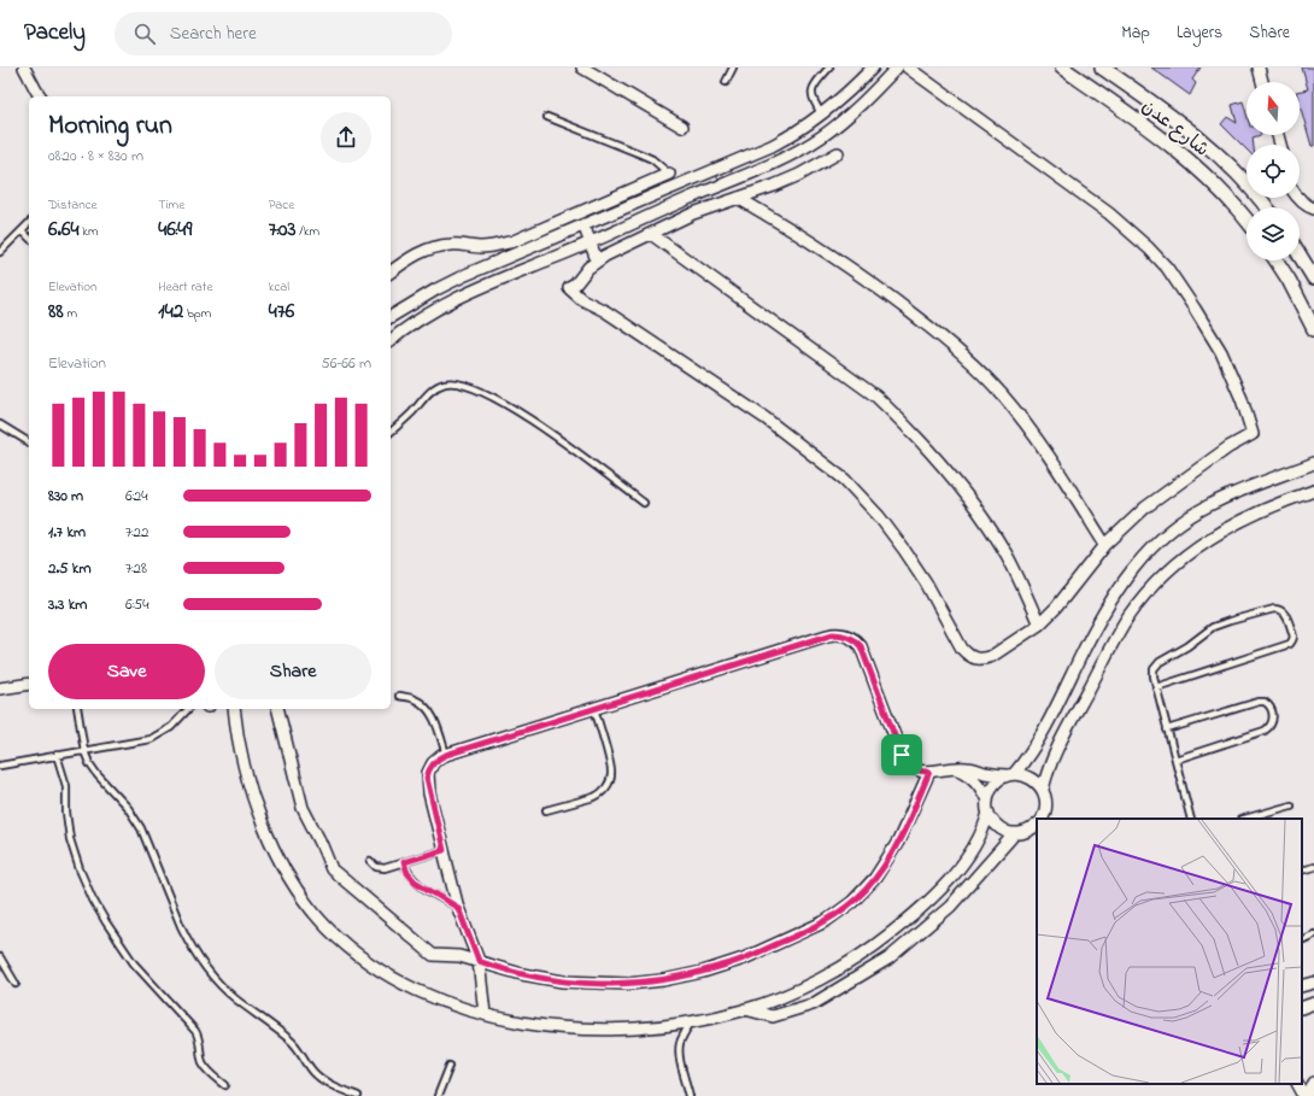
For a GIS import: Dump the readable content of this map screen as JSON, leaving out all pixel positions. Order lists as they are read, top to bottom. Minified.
{"streets":{"street":["شارع عدن"]},"north":"top","page":{"header":"Pacely","search":"Search here","nav":["Map","Layers","Share"],"heading":["Morning run","08:20 · 8 × 830 m"],"stats":[["Distance","6.64 km"],["Time","46:49"],["Pace","7:03 /km"],["Elevation","88 m"],["Heart rate","142 bpm"],["kcal","476"]],"chart":["Elevation","56–66 m"],"list":[{"name":"830 m","note":"6:24"},{"name":"1.7 km","note":"7:22"},{"name":"2.5 km","note":"7:28"},{"name":"3.3 km","note":"6:54"}],"buttons":["Save","Share"]}}
